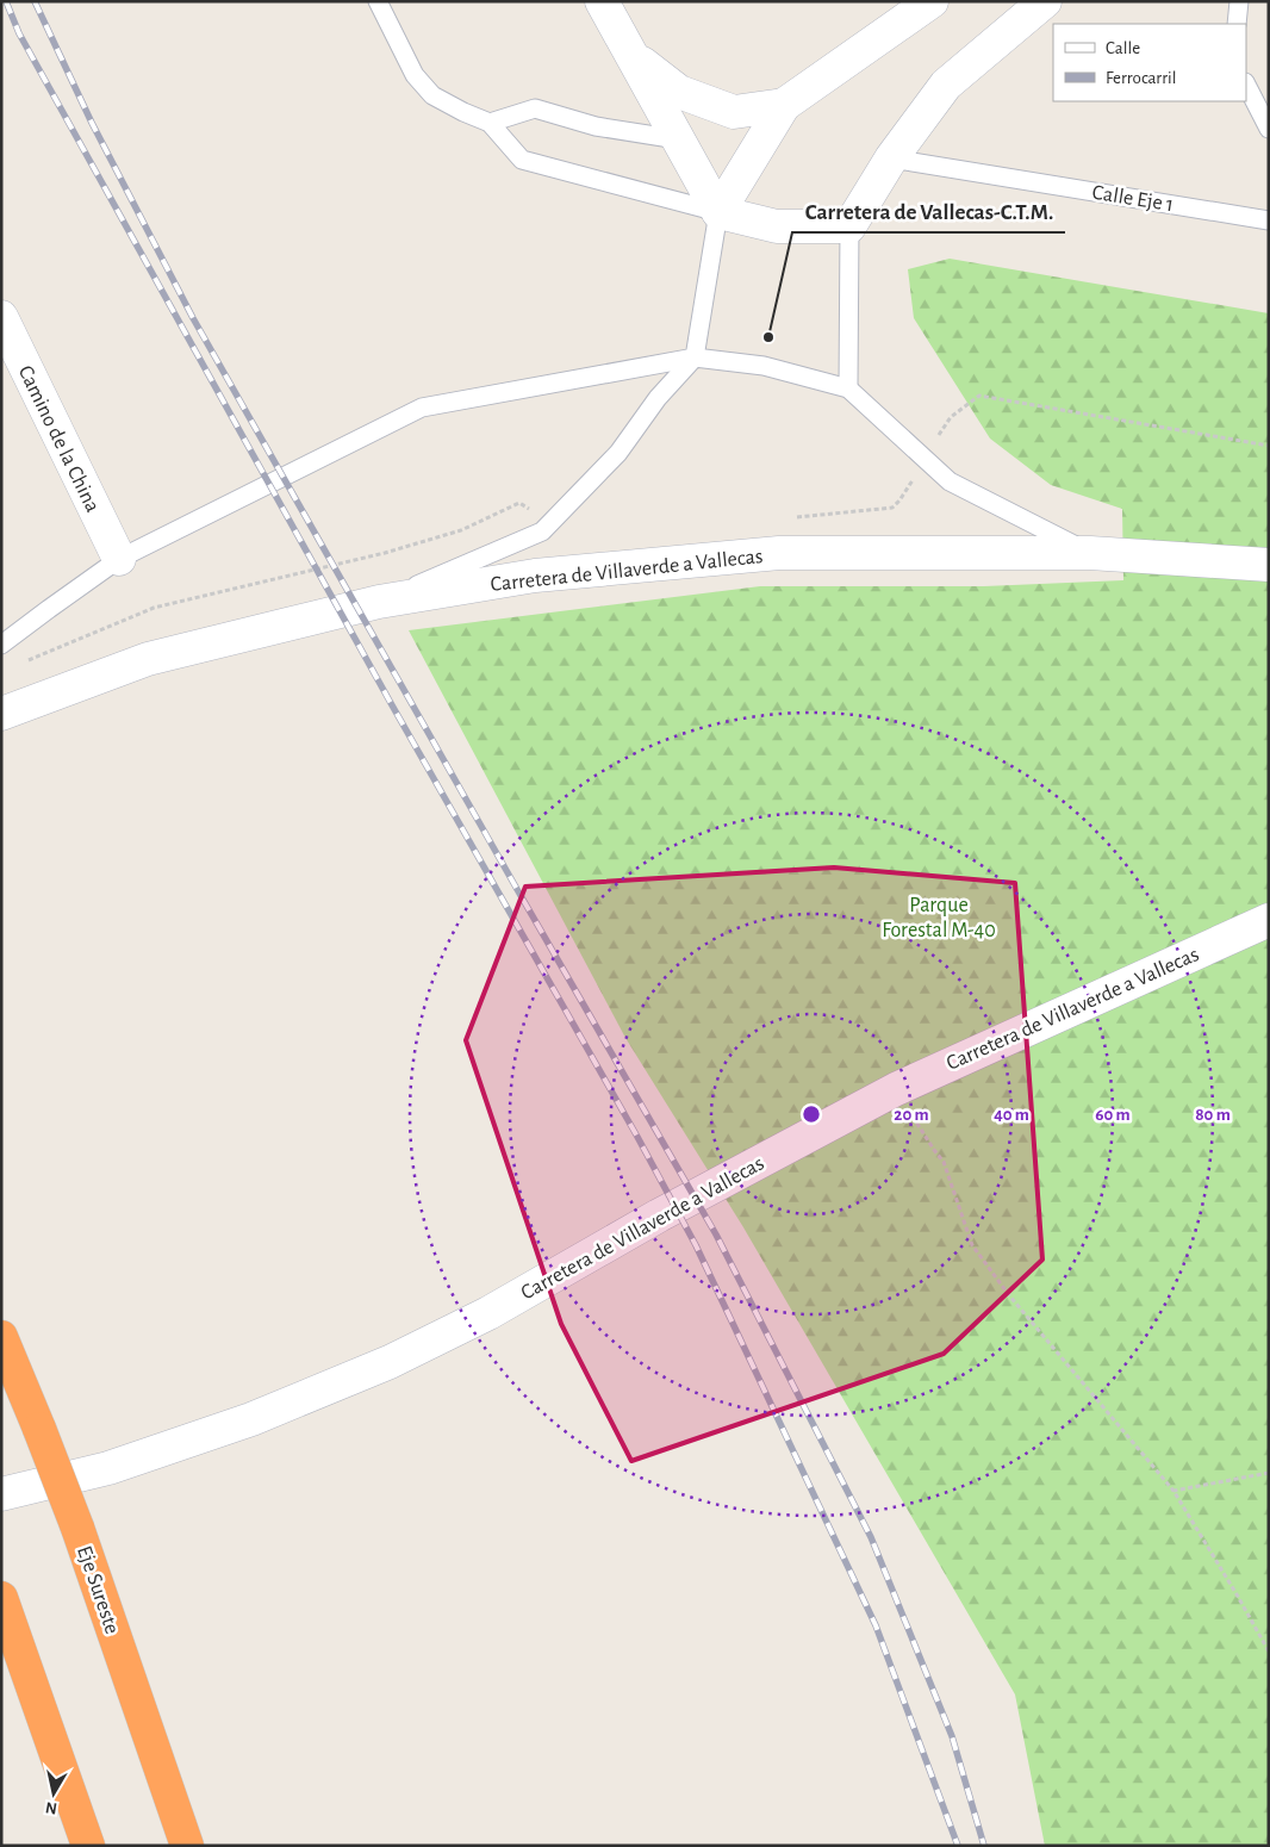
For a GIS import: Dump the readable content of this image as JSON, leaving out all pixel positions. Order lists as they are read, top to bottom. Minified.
{"streets":{"highway":["Eje Sureste"],"main road":["Camino de la China","Carretera de Villaverde a Vallecas"],"lane":["Calle Eje 1"]},"parks":["Parque Forestal M-40"],"places":["Carretera de Vallecas-C.T.M."],"legend":["Calle","Ferrocarril"],"north":"bottom","rings":["20 m","40 m","60 m","80 m"]}
